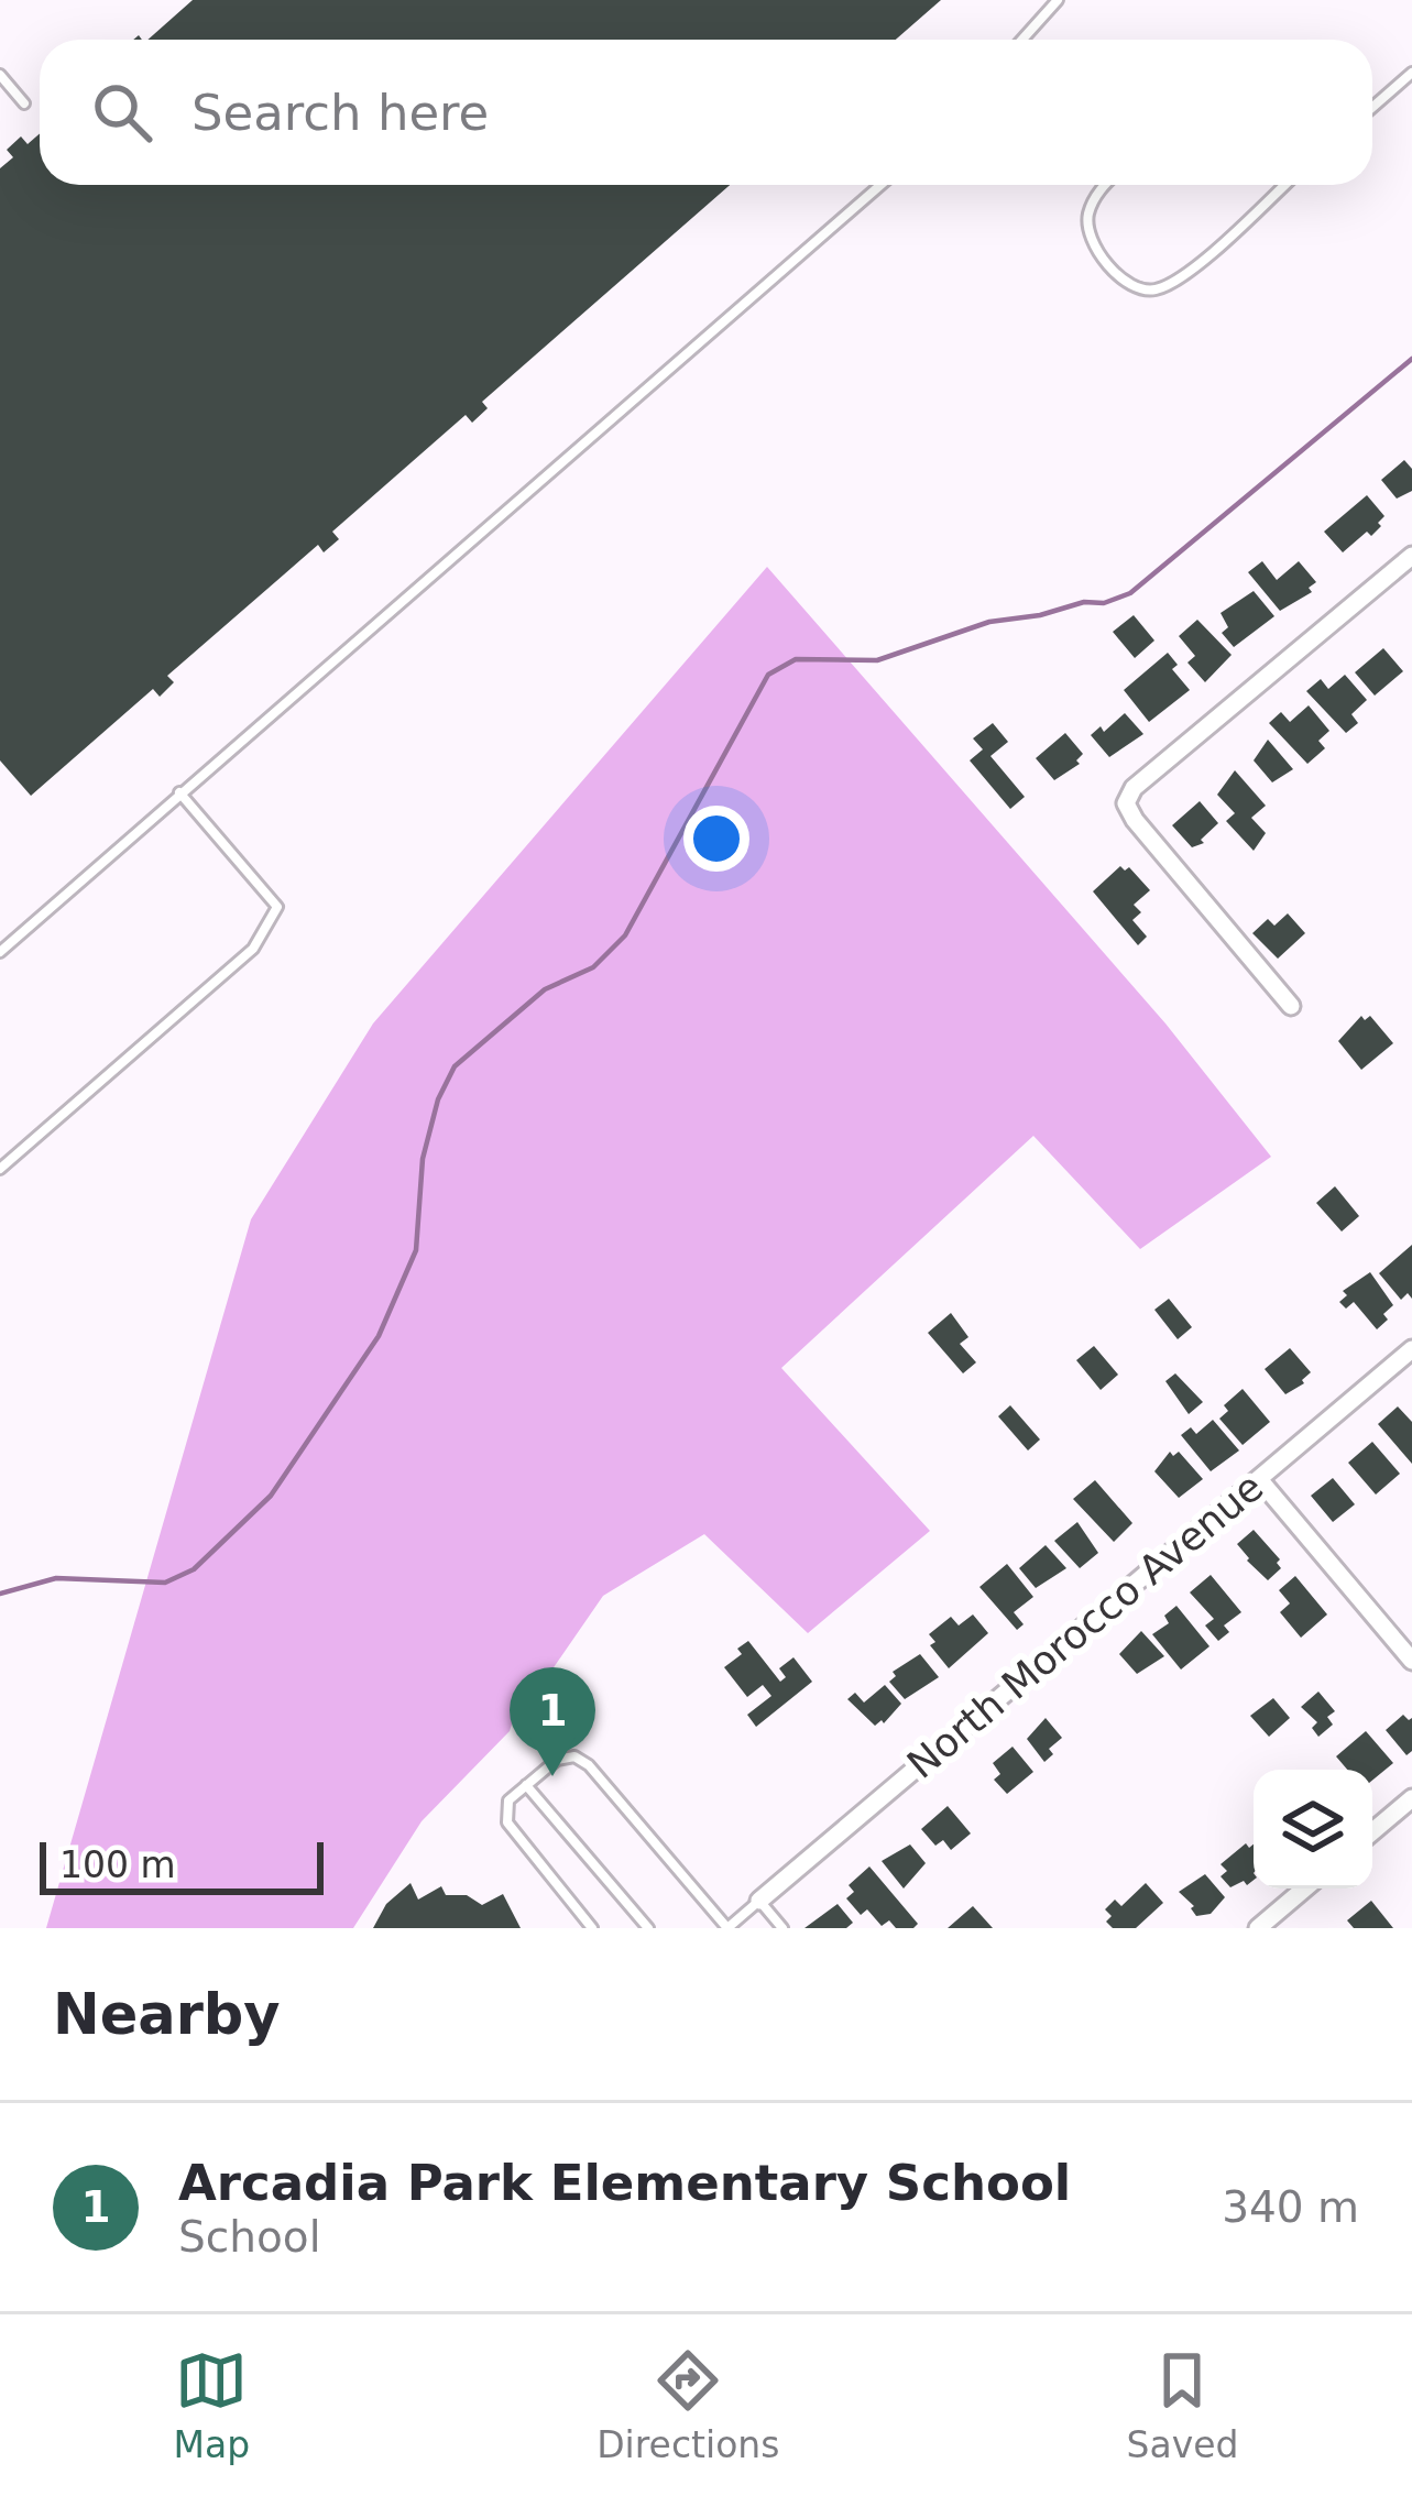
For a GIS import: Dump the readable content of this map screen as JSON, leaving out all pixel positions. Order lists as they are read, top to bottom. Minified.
{"streets":{"street":["North Morocco Avenue"]},"scale_bar":"100 m","page":{"search":"Search here","pins":"1","scale":"100 m","heading":"Nearby","list":[{"mark":"1","name":"Arcadia Park Elementary School","note":"School","value":"340 m"}],"nav":["Map","Directions","Saved"]}}
